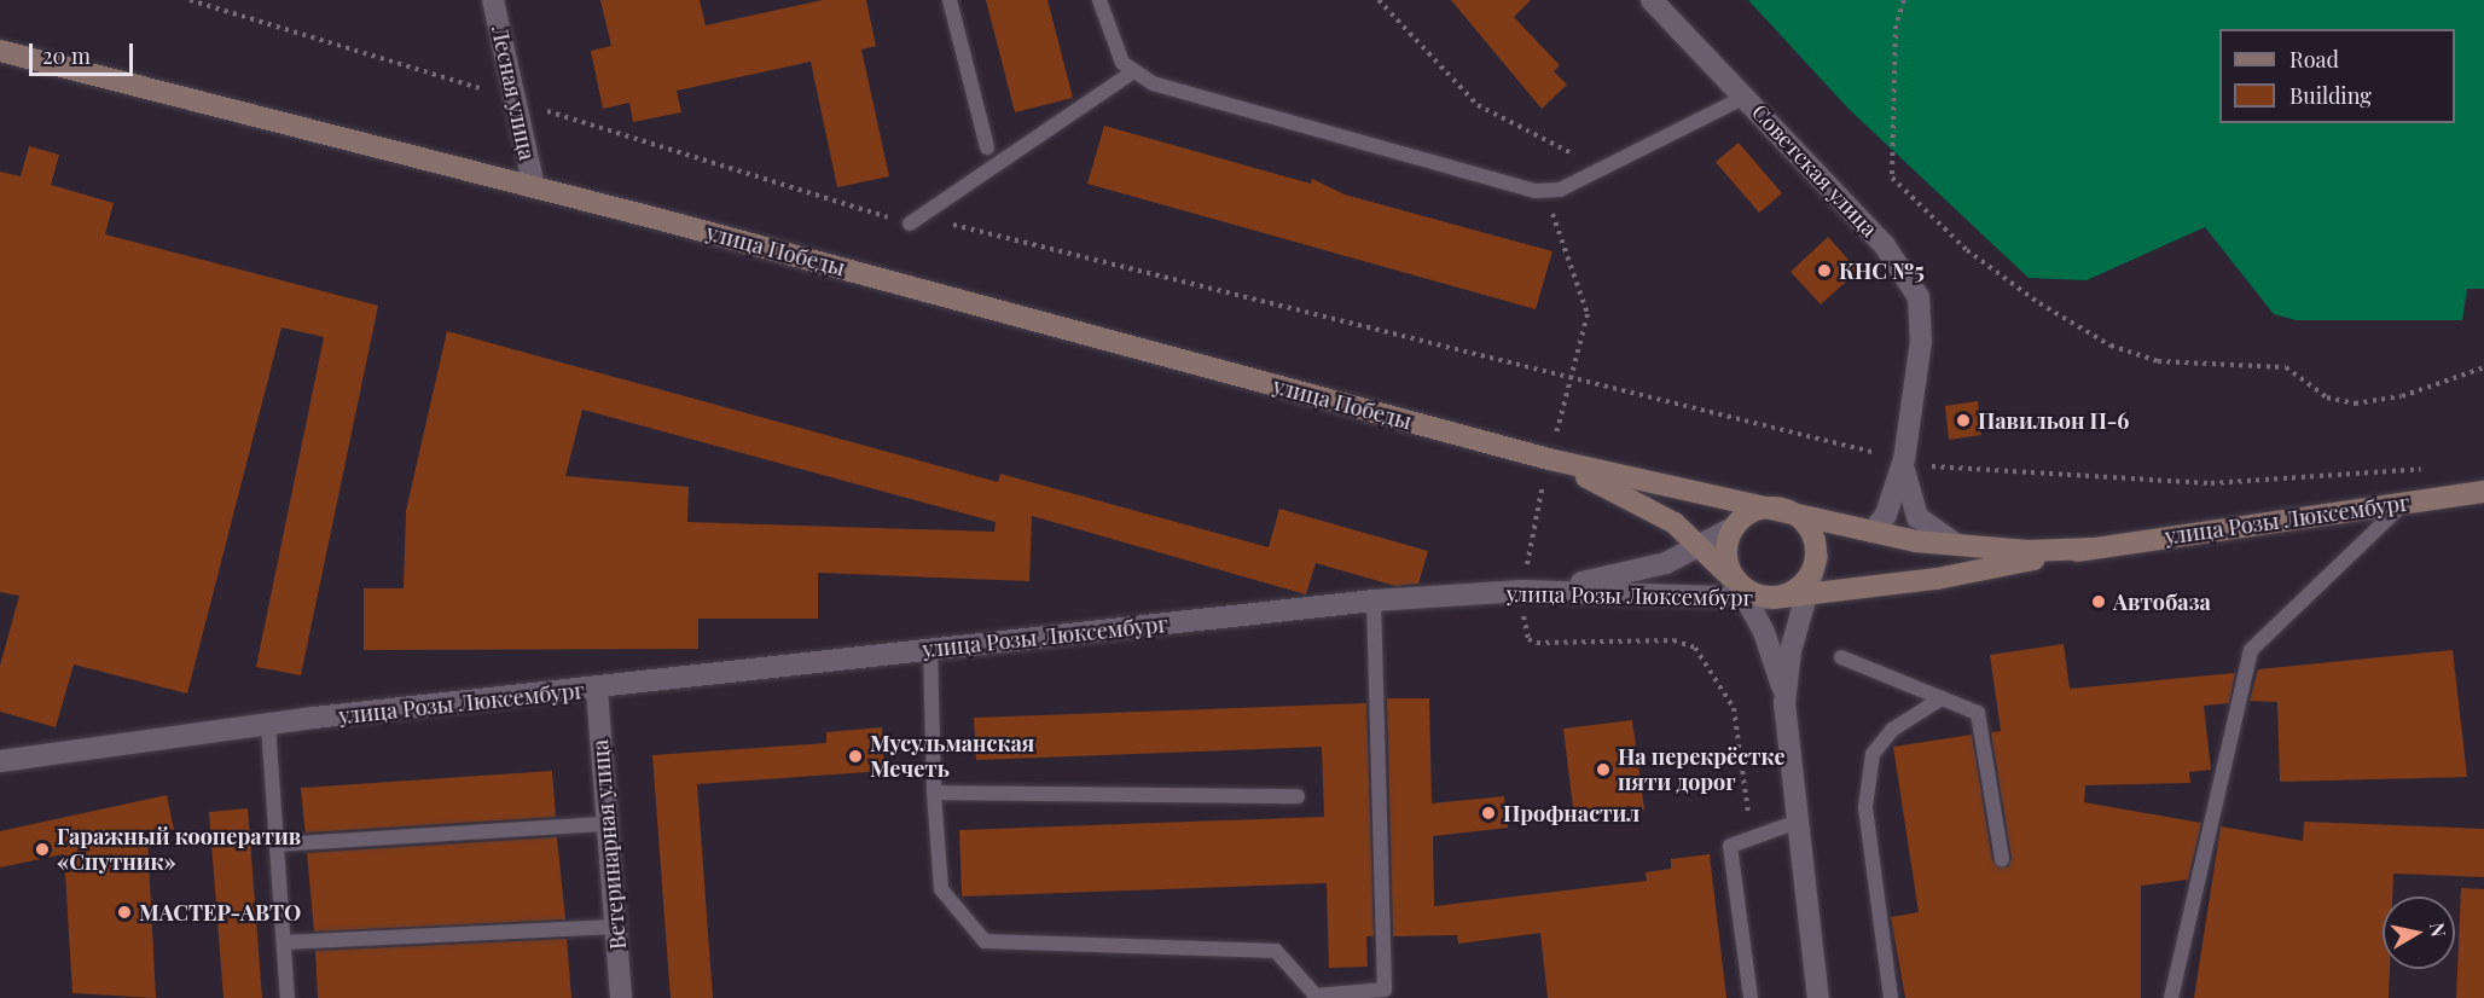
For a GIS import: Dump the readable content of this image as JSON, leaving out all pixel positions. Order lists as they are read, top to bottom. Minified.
{"streets":{"street":["Лесная улица","Советская улица","улица Победы","улица Розы Люксембург","Ветеринарная улица"]},"crossings":[["Лесная улица","улица Победы"],["Советская улица","улица Розы Люксембург"],["улица Победы","улица Розы Люксембург"],["улица Розы Люксембург","Ветеринарная улица"]],"places":["КНС №5","Павильон П-6","Автобаза","Мусульманская Мечеть","На перекрёстке пяти дорог","Профнастил","Гаражный кооператив «Спутник»","МАСТЕР-АВТО"],"legend":["Road","Building"],"scale_bar":"20 m","north":"right"}
